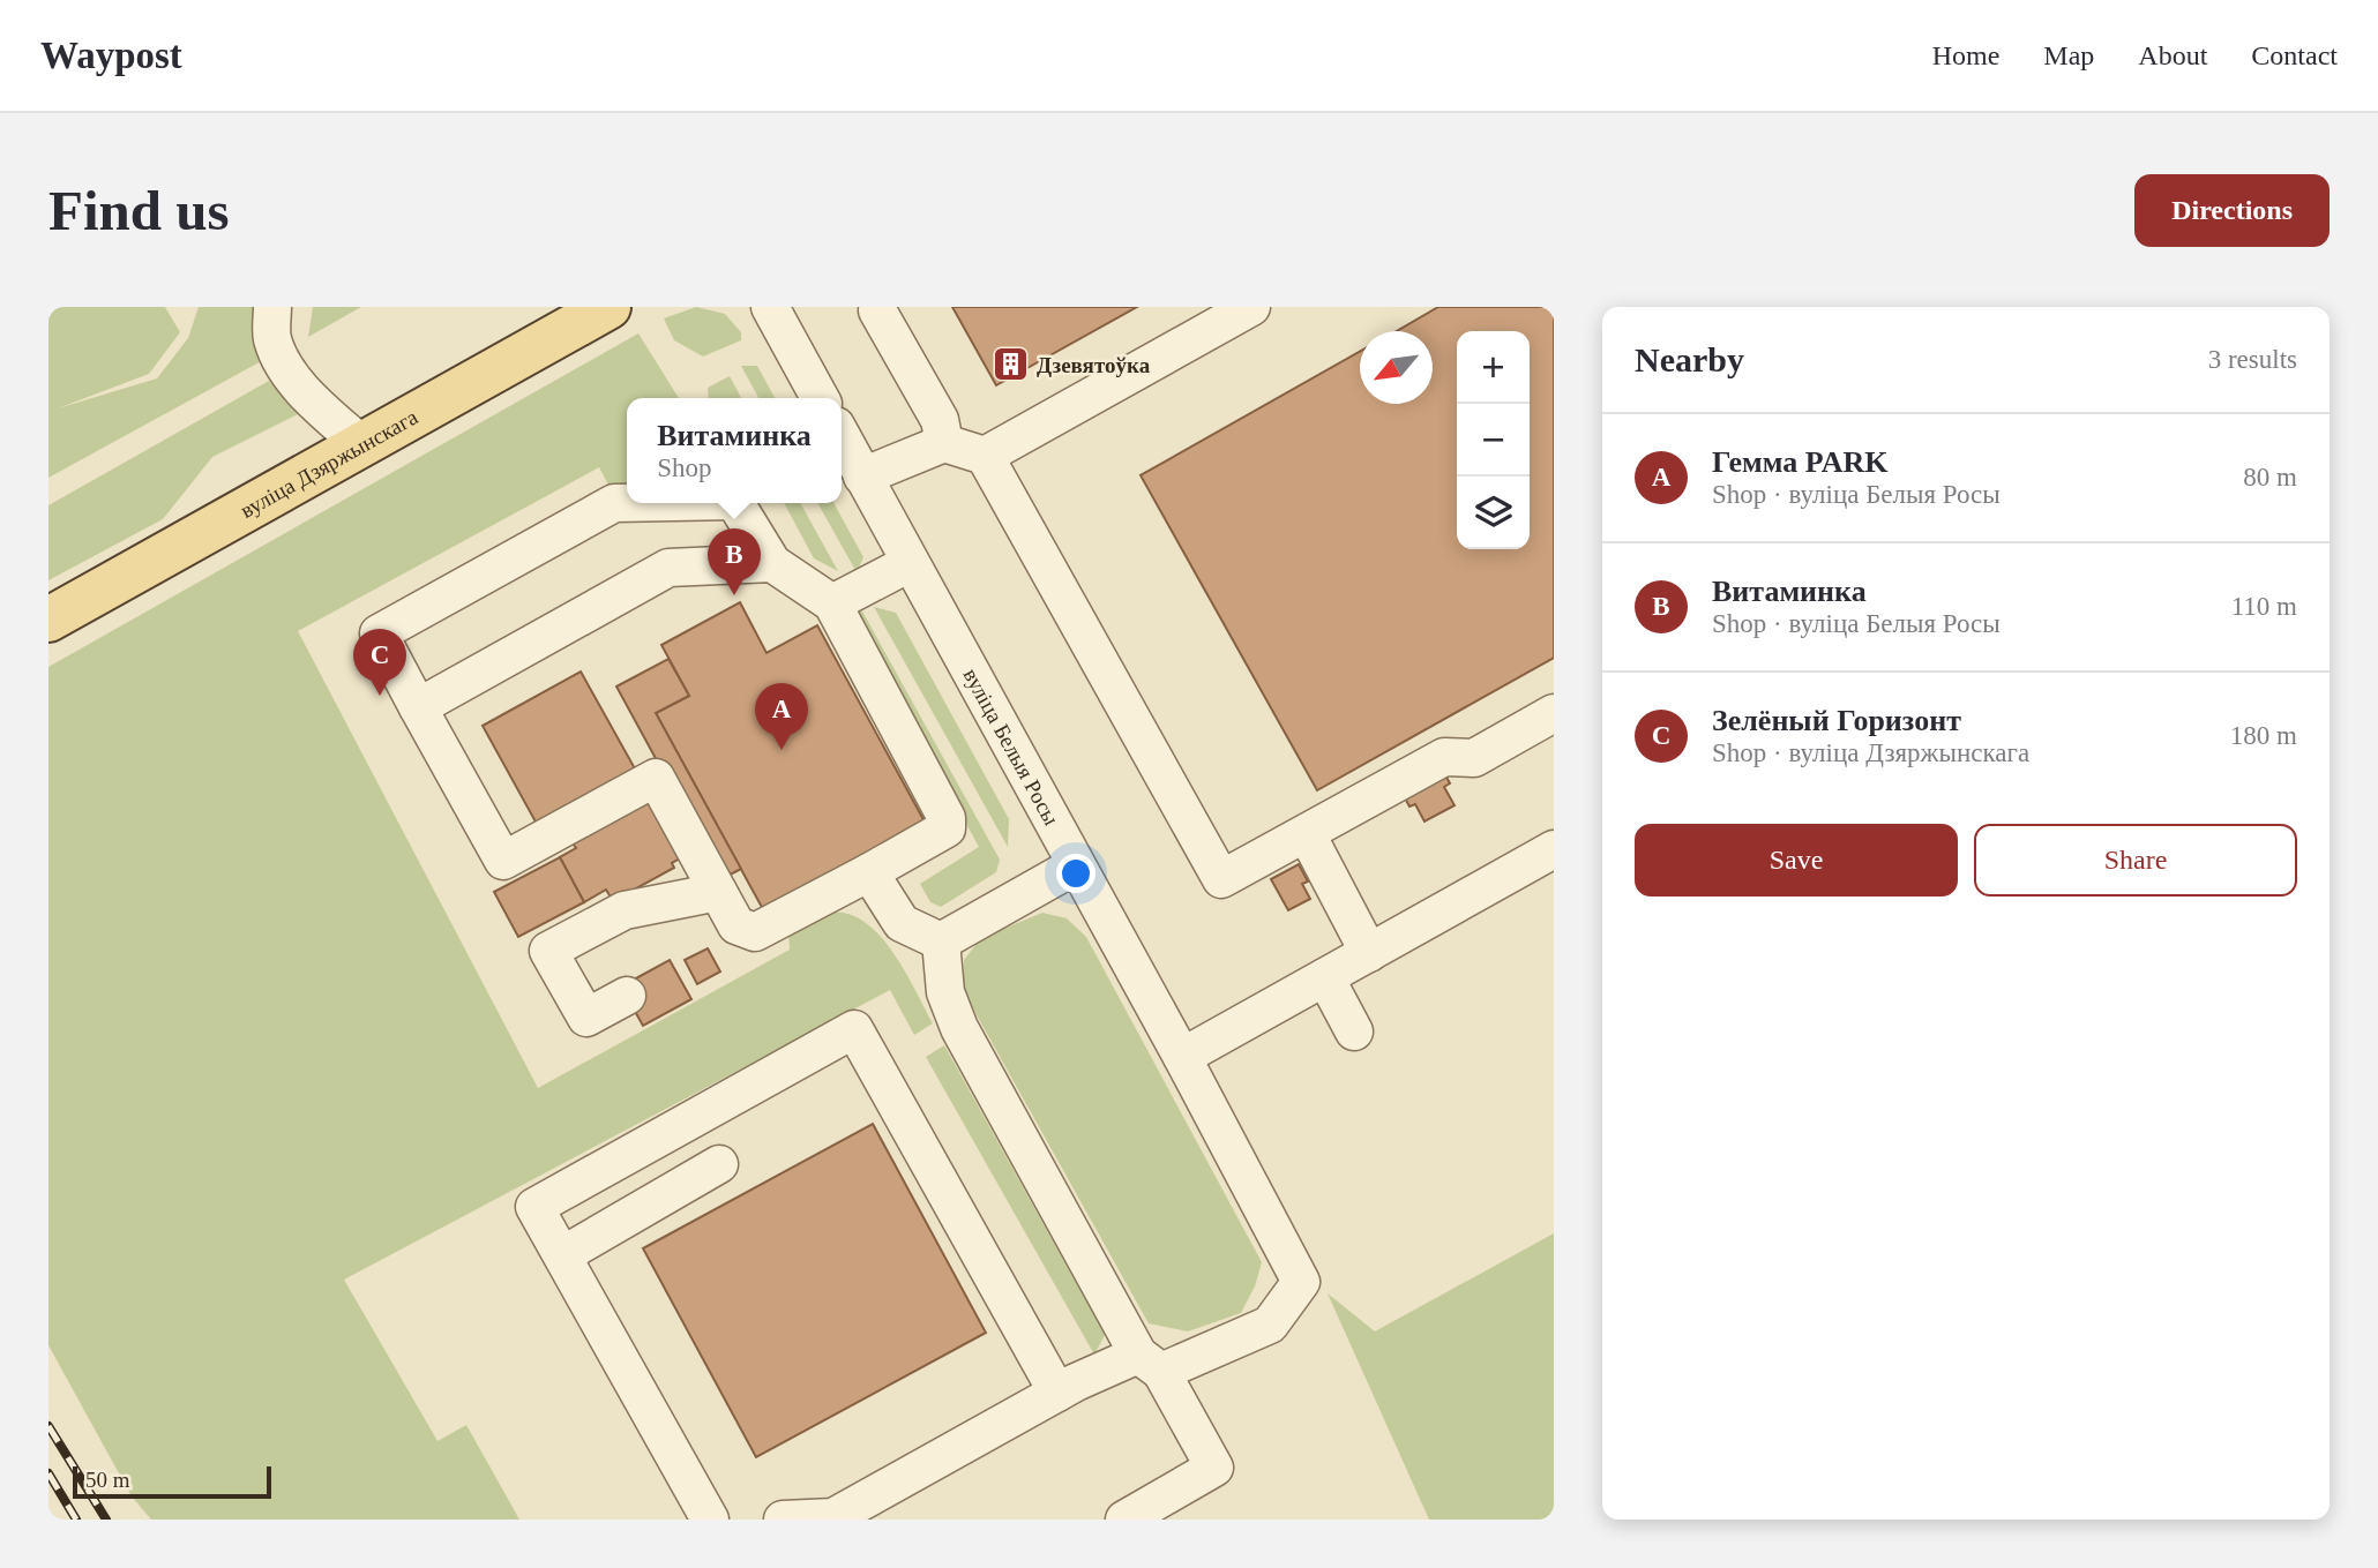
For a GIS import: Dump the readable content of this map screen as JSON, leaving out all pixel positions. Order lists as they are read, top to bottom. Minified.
{"streets":{"main road":["вуліца Дзяржынскага"],"street":["вуліца Белыя Росы"]},"places":{"building":["Дзевятоўка"]},"scale_bar":"50 m","north":"bottom left","page":{"header":"Waypost","nav":["Home","Map","About","Contact"],"buttons":["Directions",["Save","Share"]],"title":"Find us","heading":["Nearby","3 results"],"map_buttons":["+","−"],"popup":["Витаминка","Shop"],"list":[{"mark":"A","name":"Гемма PARK","note":"Shop · вуліца Белыя Росы","value":"80 m"},{"mark":"B","name":"Витаминка","note":"Shop · вуліца Белыя Росы","value":"110 m"},{"mark":"C","name":"Зелёный Горизонт","note":"Shop · вуліца Дзяржынскага","value":"180 m"}],"pins":["B","C","A"],"scale":"50 m"}}
